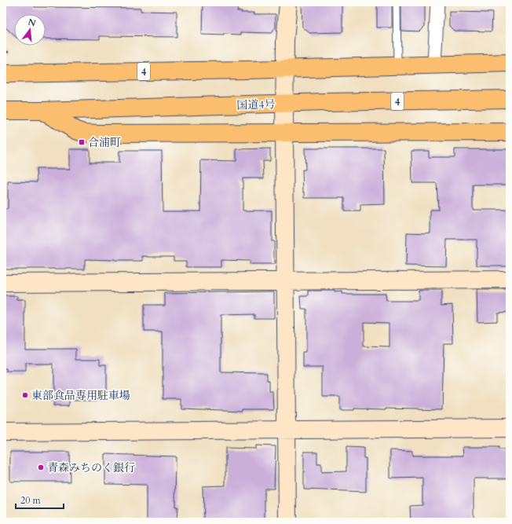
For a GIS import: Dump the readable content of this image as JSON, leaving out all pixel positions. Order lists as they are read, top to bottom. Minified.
{"streets":{"highway":["4","国道4号"]},"places":{"transit":["合浦町"],"other":["東部食品専用駐車場","青森みちのく銀行"]},"scale_bar":"20 m","north":"top"}
